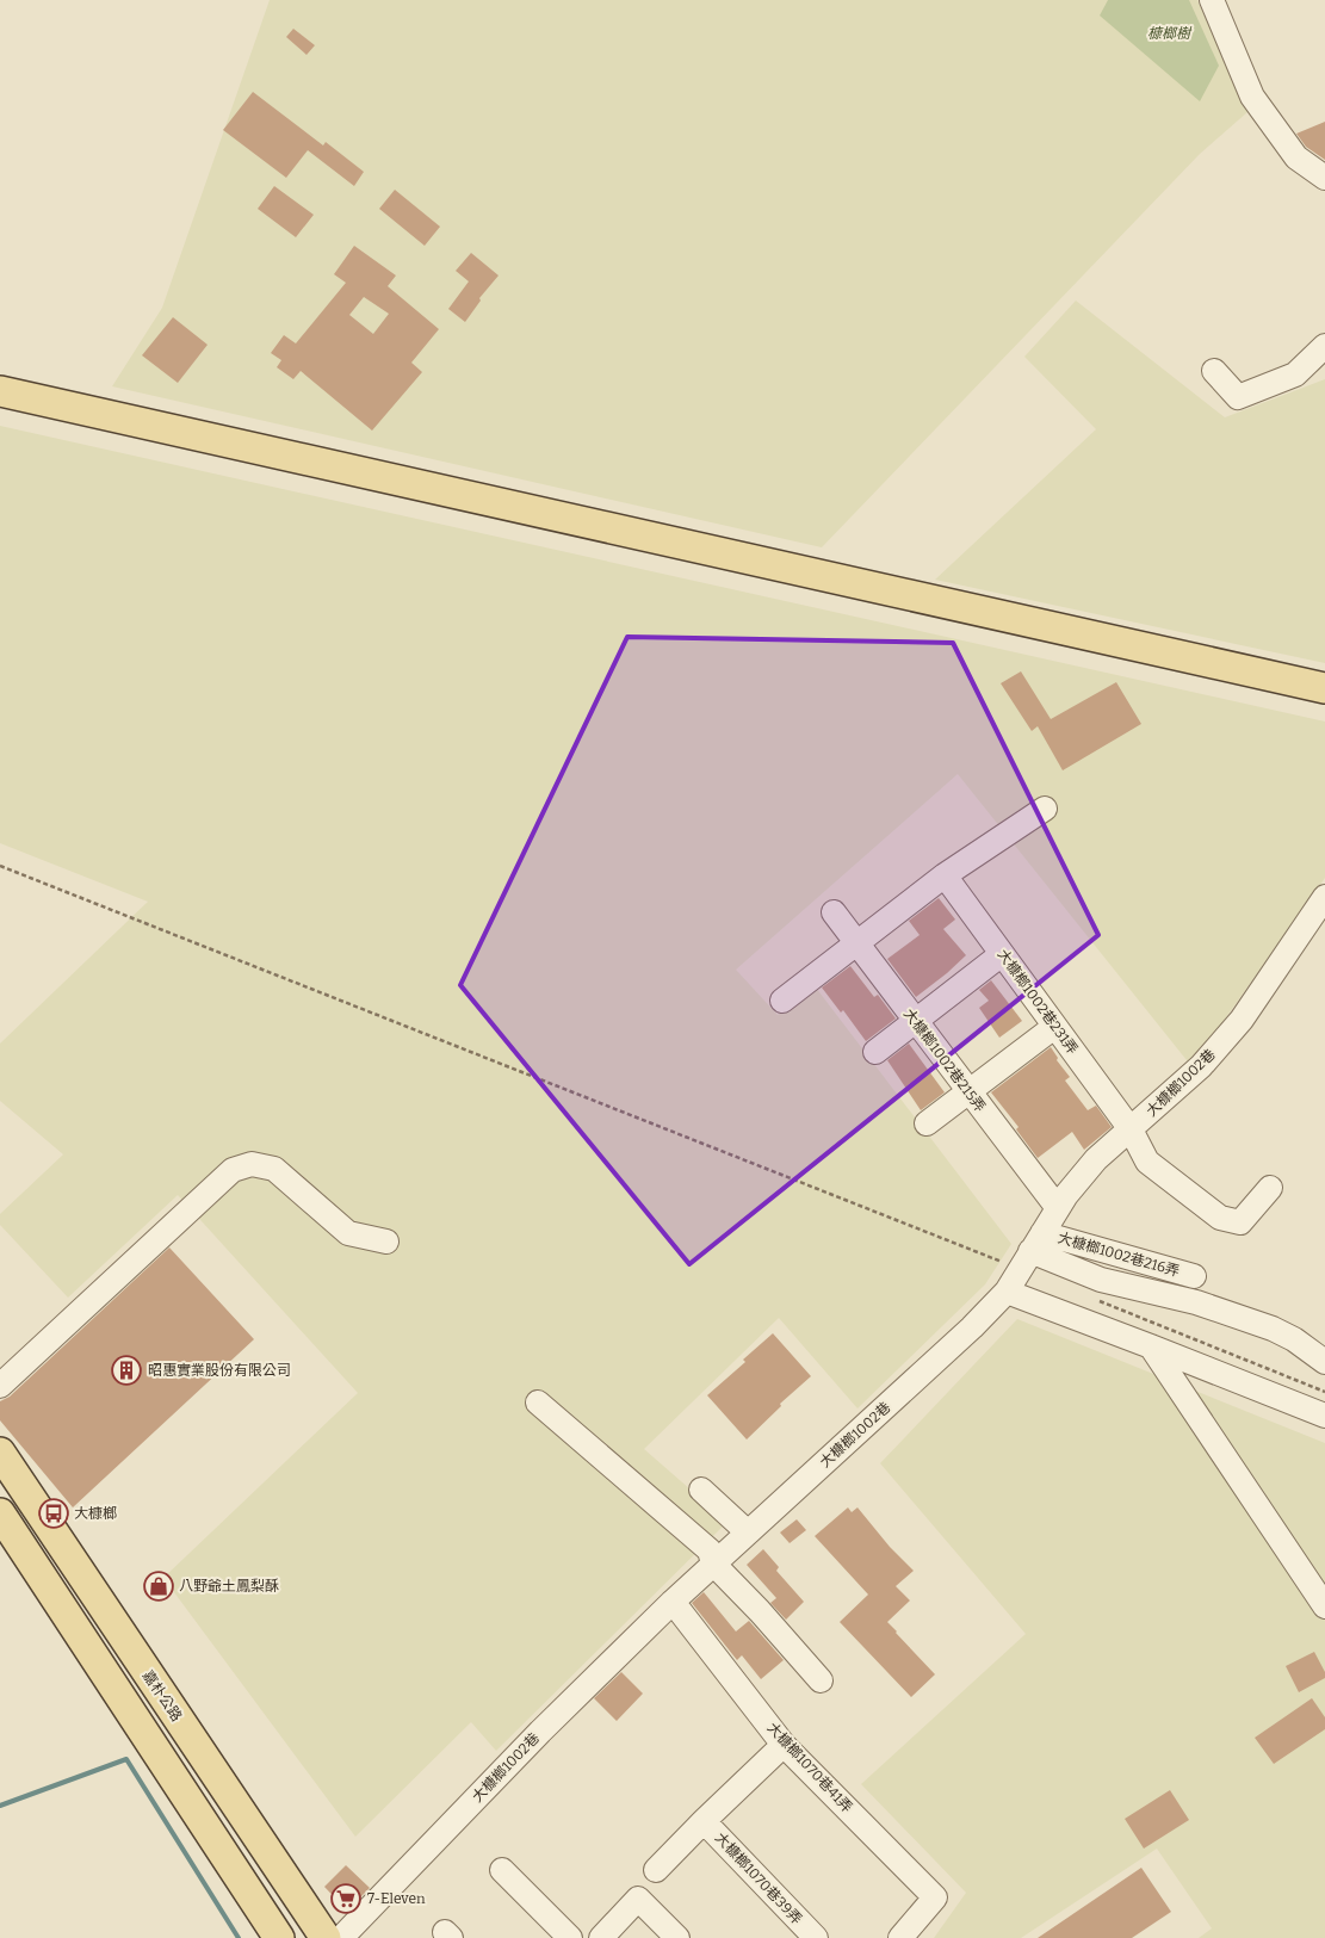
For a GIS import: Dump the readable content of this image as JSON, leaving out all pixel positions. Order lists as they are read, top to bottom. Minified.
{"streets":{"main road":["嘉朴公路"],"street":["大槺榔1002巷231弄","大槺榔1002巷215弄","大槺榔1002巷","大槺榔1002巷216弄","大槺榔1070巷41弄","大槺榔1070巷39弄"]},"crossings":[["大槺榔1002巷231弄","大槺榔1002巷"],["大槺榔1002巷215弄","大槺榔1002巷"],["大槺榔1002巷","大槺榔1002巷216弄"],["大槺榔1002巷","大槺榔1070巷41弄"],["大槺榔1070巷41弄","大槺榔1070巷39弄"]],"parks":["槺榔樹"],"places":{"building":["昭惠實業股份有限公司"],"bus stop":["大槺榔"],"shop":["八野爺土鳳梨酥"],"supermarket":["7-Eleven"]}}
